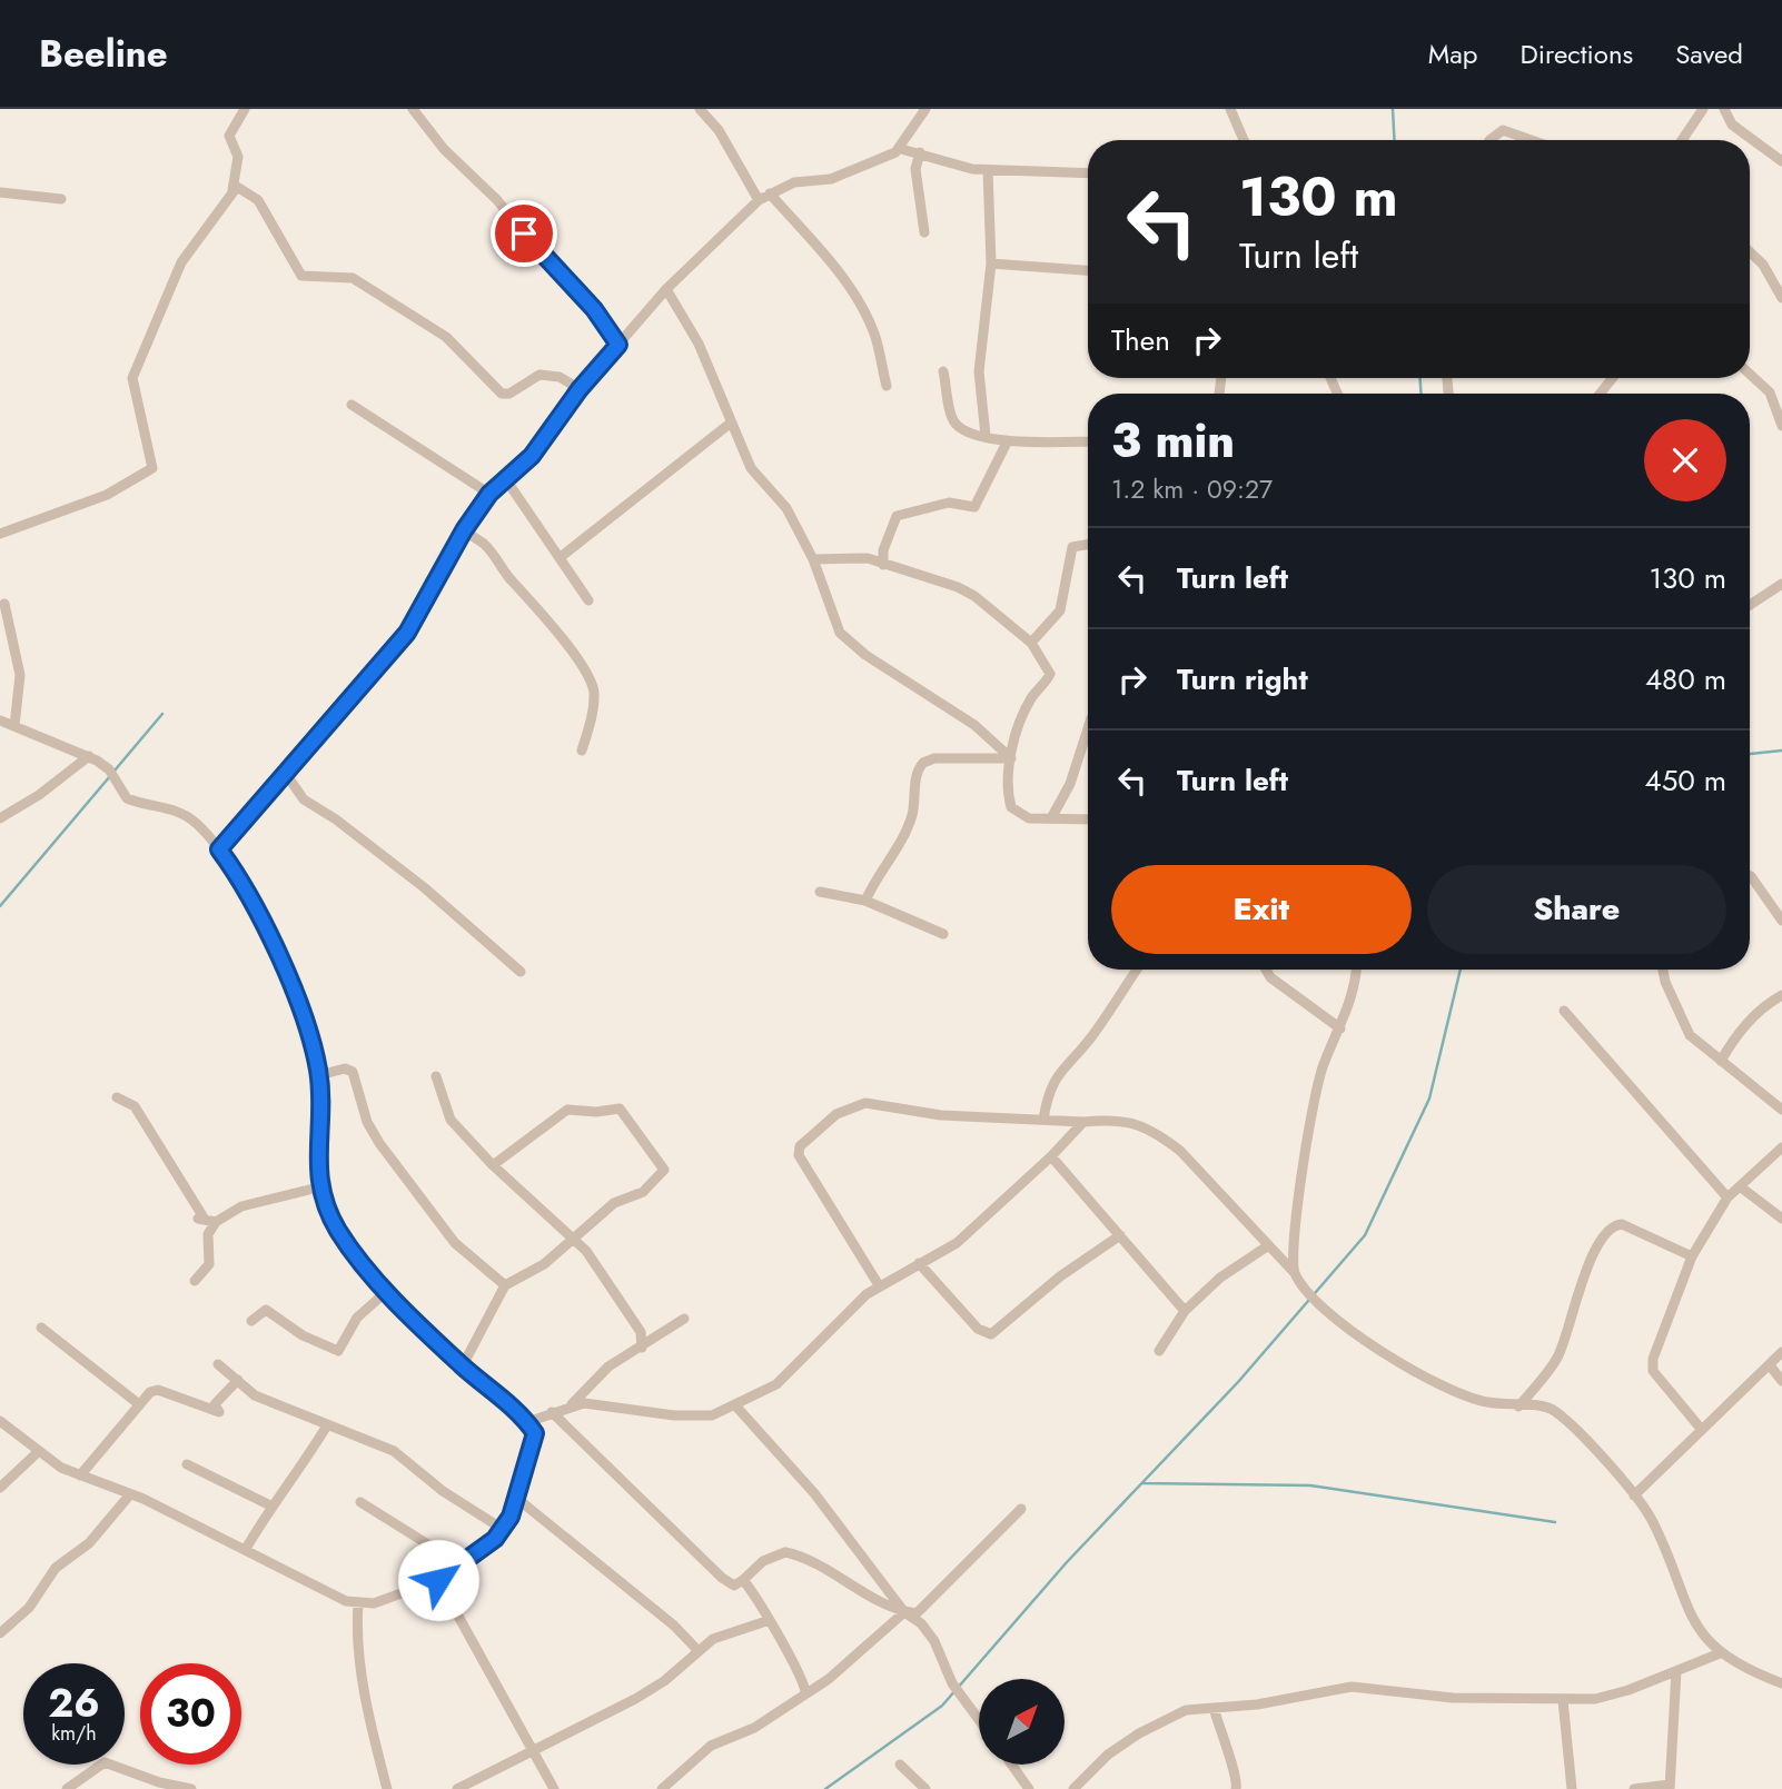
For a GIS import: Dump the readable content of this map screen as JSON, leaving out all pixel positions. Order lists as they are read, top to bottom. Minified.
{"north":"top right","page":{"header":"Beeline","nav":["Map","Directions","Saved"],"turn":["130 m","Turn left"],"then":"Then","heading":["3 min","1.2 km · 09:27"],"list":[{"name":"Turn left","value":"130 m"},{"name":"Turn right","value":"480 m"},{"name":"Turn left","value":"450 m"}],"buttons":["Exit","Share"],"speed":"26 km/h","limit":"30"}}
